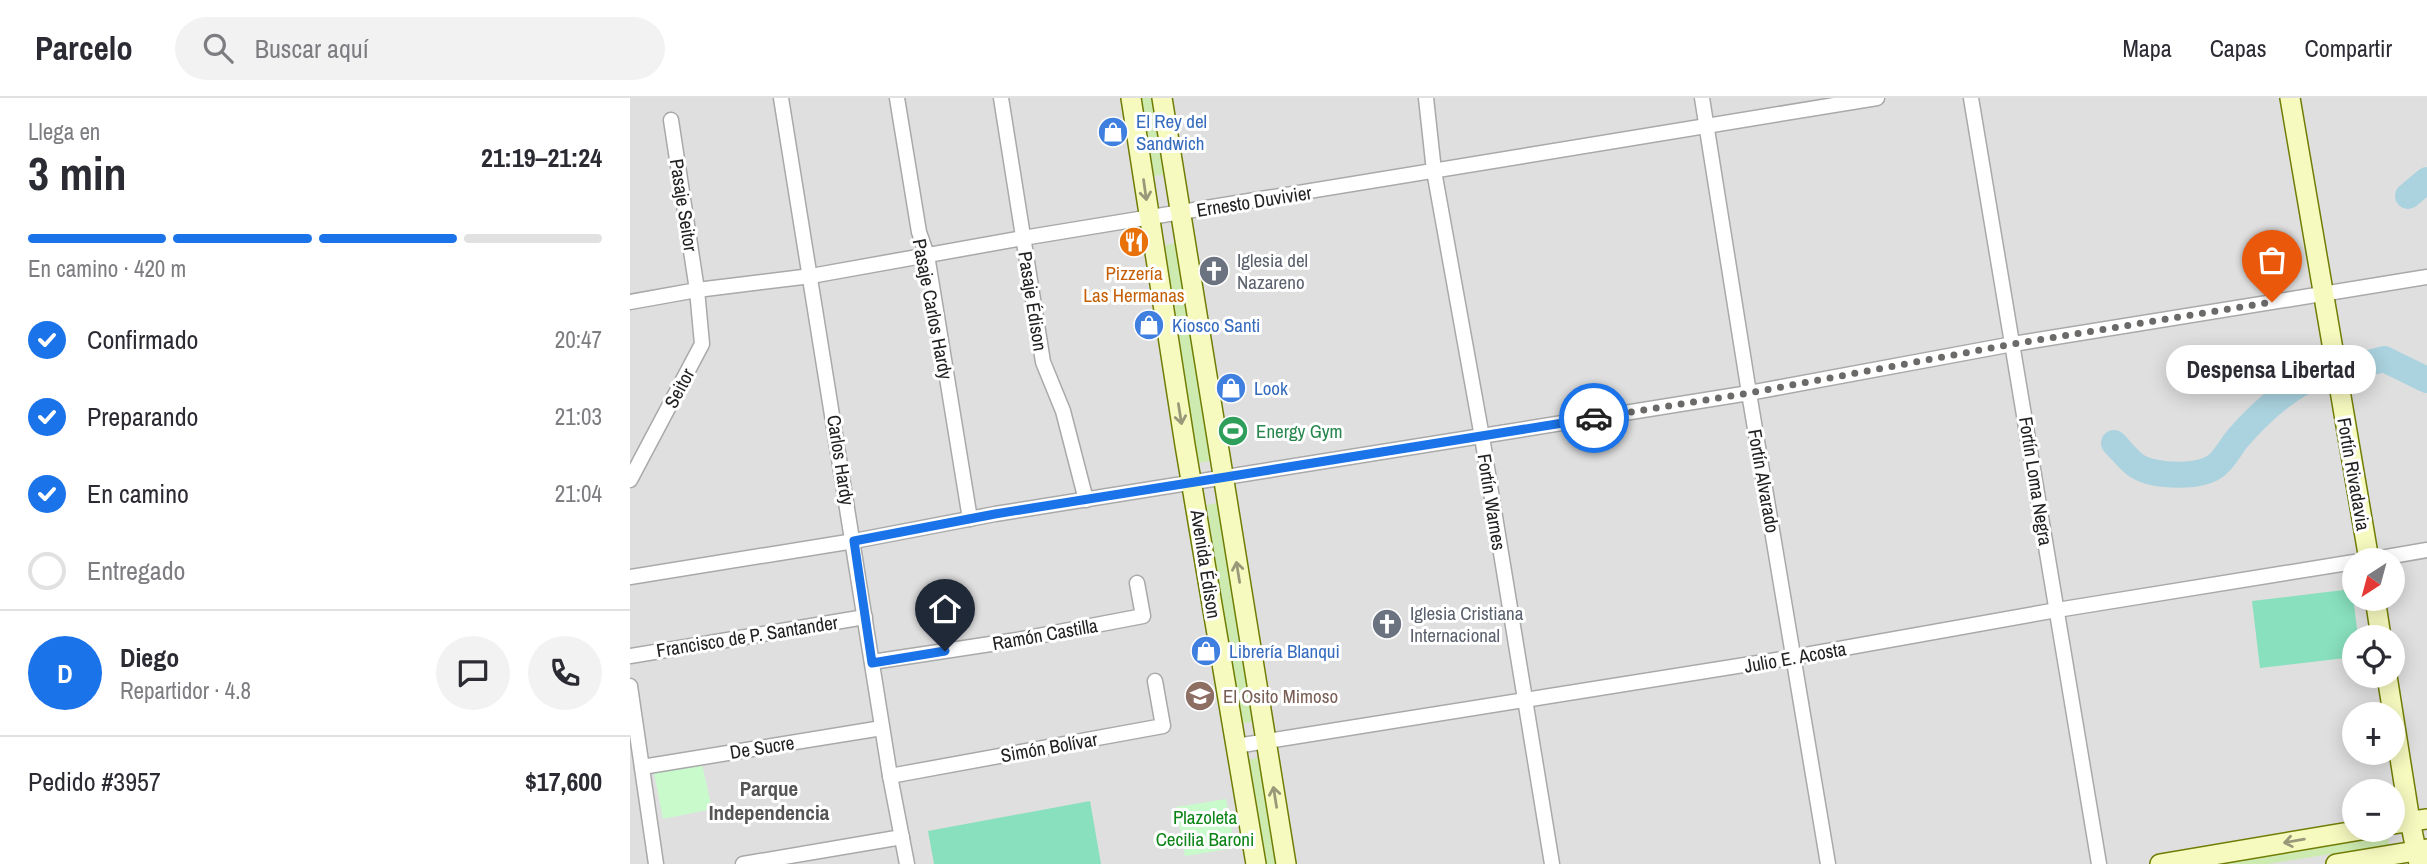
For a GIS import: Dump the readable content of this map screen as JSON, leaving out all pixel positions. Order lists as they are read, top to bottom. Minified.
{"streets":{"main road":["Fortín Rivadavia","Avenida Édison"],"street":["Ernesto Duvivier","Pasaje Seitor","Pasaje Édison","Pasaje Carlos Hardy","Seitor","Carlos Hardy","Fortín Alvarado","Fortín Loma Negra","Fortín Warnes","Ramón Castilla","Francisco de P. Santander","Julio E. Acosta","De Sucre","Simón Bolívar"]},"crossings":[["Ernesto Duvivier","Pasaje Seitor"],["Ernesto Duvivier","Pasaje Édison"],["Ernesto Duvivier","Pasaje Carlos Hardy"],["Ernesto Duvivier","Seitor"],["Ernesto Duvivier","Carlos Hardy"],["Ernesto Duvivier","Fortín Alvarado"],["Ernesto Duvivier","Fortín Warnes"],["Ernesto Duvivier","Avenida Édison"],["Pasaje Seitor","Seitor"],["Carlos Hardy","Ramón Castilla"],["Carlos Hardy","Francisco de P. Santander"],["Carlos Hardy","De Sucre"],["Carlos Hardy","Simón Bolívar"],["Fortín Alvarado","Julio E. Acosta"],["Fortín Loma Negra","Julio E. Acosta"],["Fortín Warnes","Julio E. Acosta"],["Avenida Édison","Julio E. Acosta"]],"districts":["Parque Independencia"],"parks":["Plazoleta Cecilia Baroni"],"places":{"shop":["El Rey del Sandwich","Kiosco Santi","Look","Librería Blanqui"],"restaurant":["Pizzería Las Hermanas"],"church":["Iglesia del Nazareno","Iglesia Cristiana Internacional"],"other":["Despensa Libertad"],"sports":["Energy Gym"],"school or university":["El Osito Mimoso"]},"north":"bottom left","page":{"header":"Parcelo","search":"Buscar aquí","nav":["Mapa","Capas","Compartir"],"heading":["3 min","Llega en","21:19–21:24"],"panel":["Diego","Repartidor · 4.8","Pedido #3957","$17,600"],"bar":"En camino · 420 m","list":[["Confirmado","20:47"],["Preparando","21:03"],["En camino","21:04"],"Entregado"],"bubble":"Despensa Libertad","map_buttons":["+","−"],"round":"D"}}
